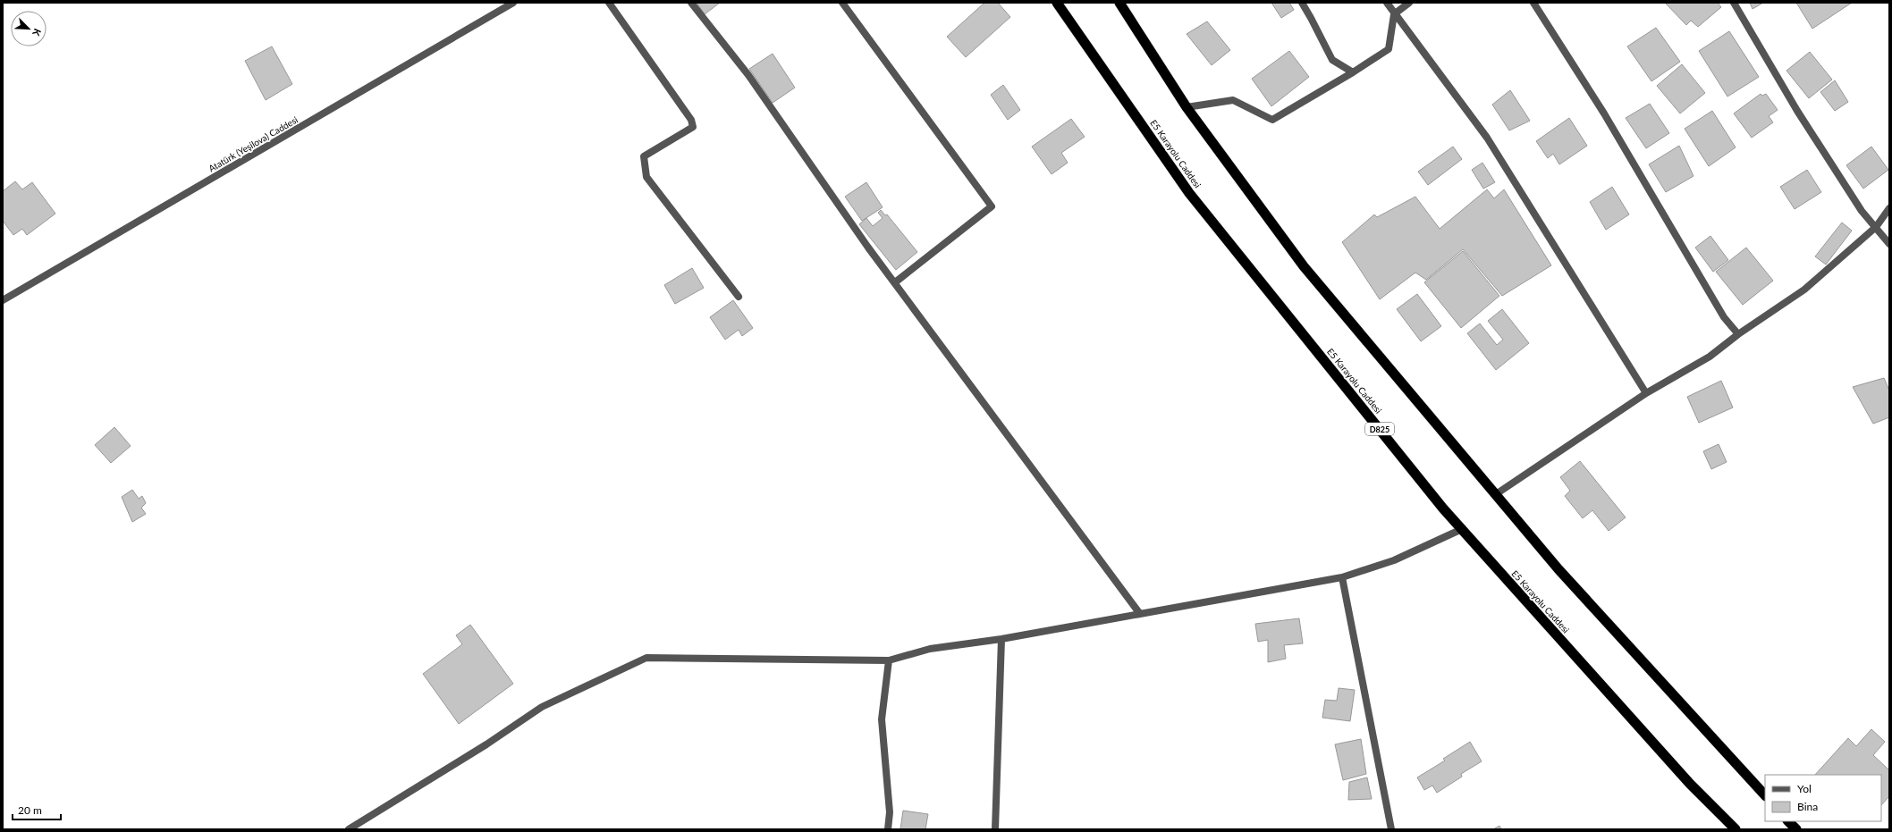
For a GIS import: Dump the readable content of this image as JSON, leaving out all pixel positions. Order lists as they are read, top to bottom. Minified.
{"streets":{"highway":["E5 Karayolu Caddesi","D825"],"street":["Atatürk (Yeşilova) Caddesi"]},"legend":["Yol","Bina"],"scale_bar":"20 m","north":"bottom right"}
